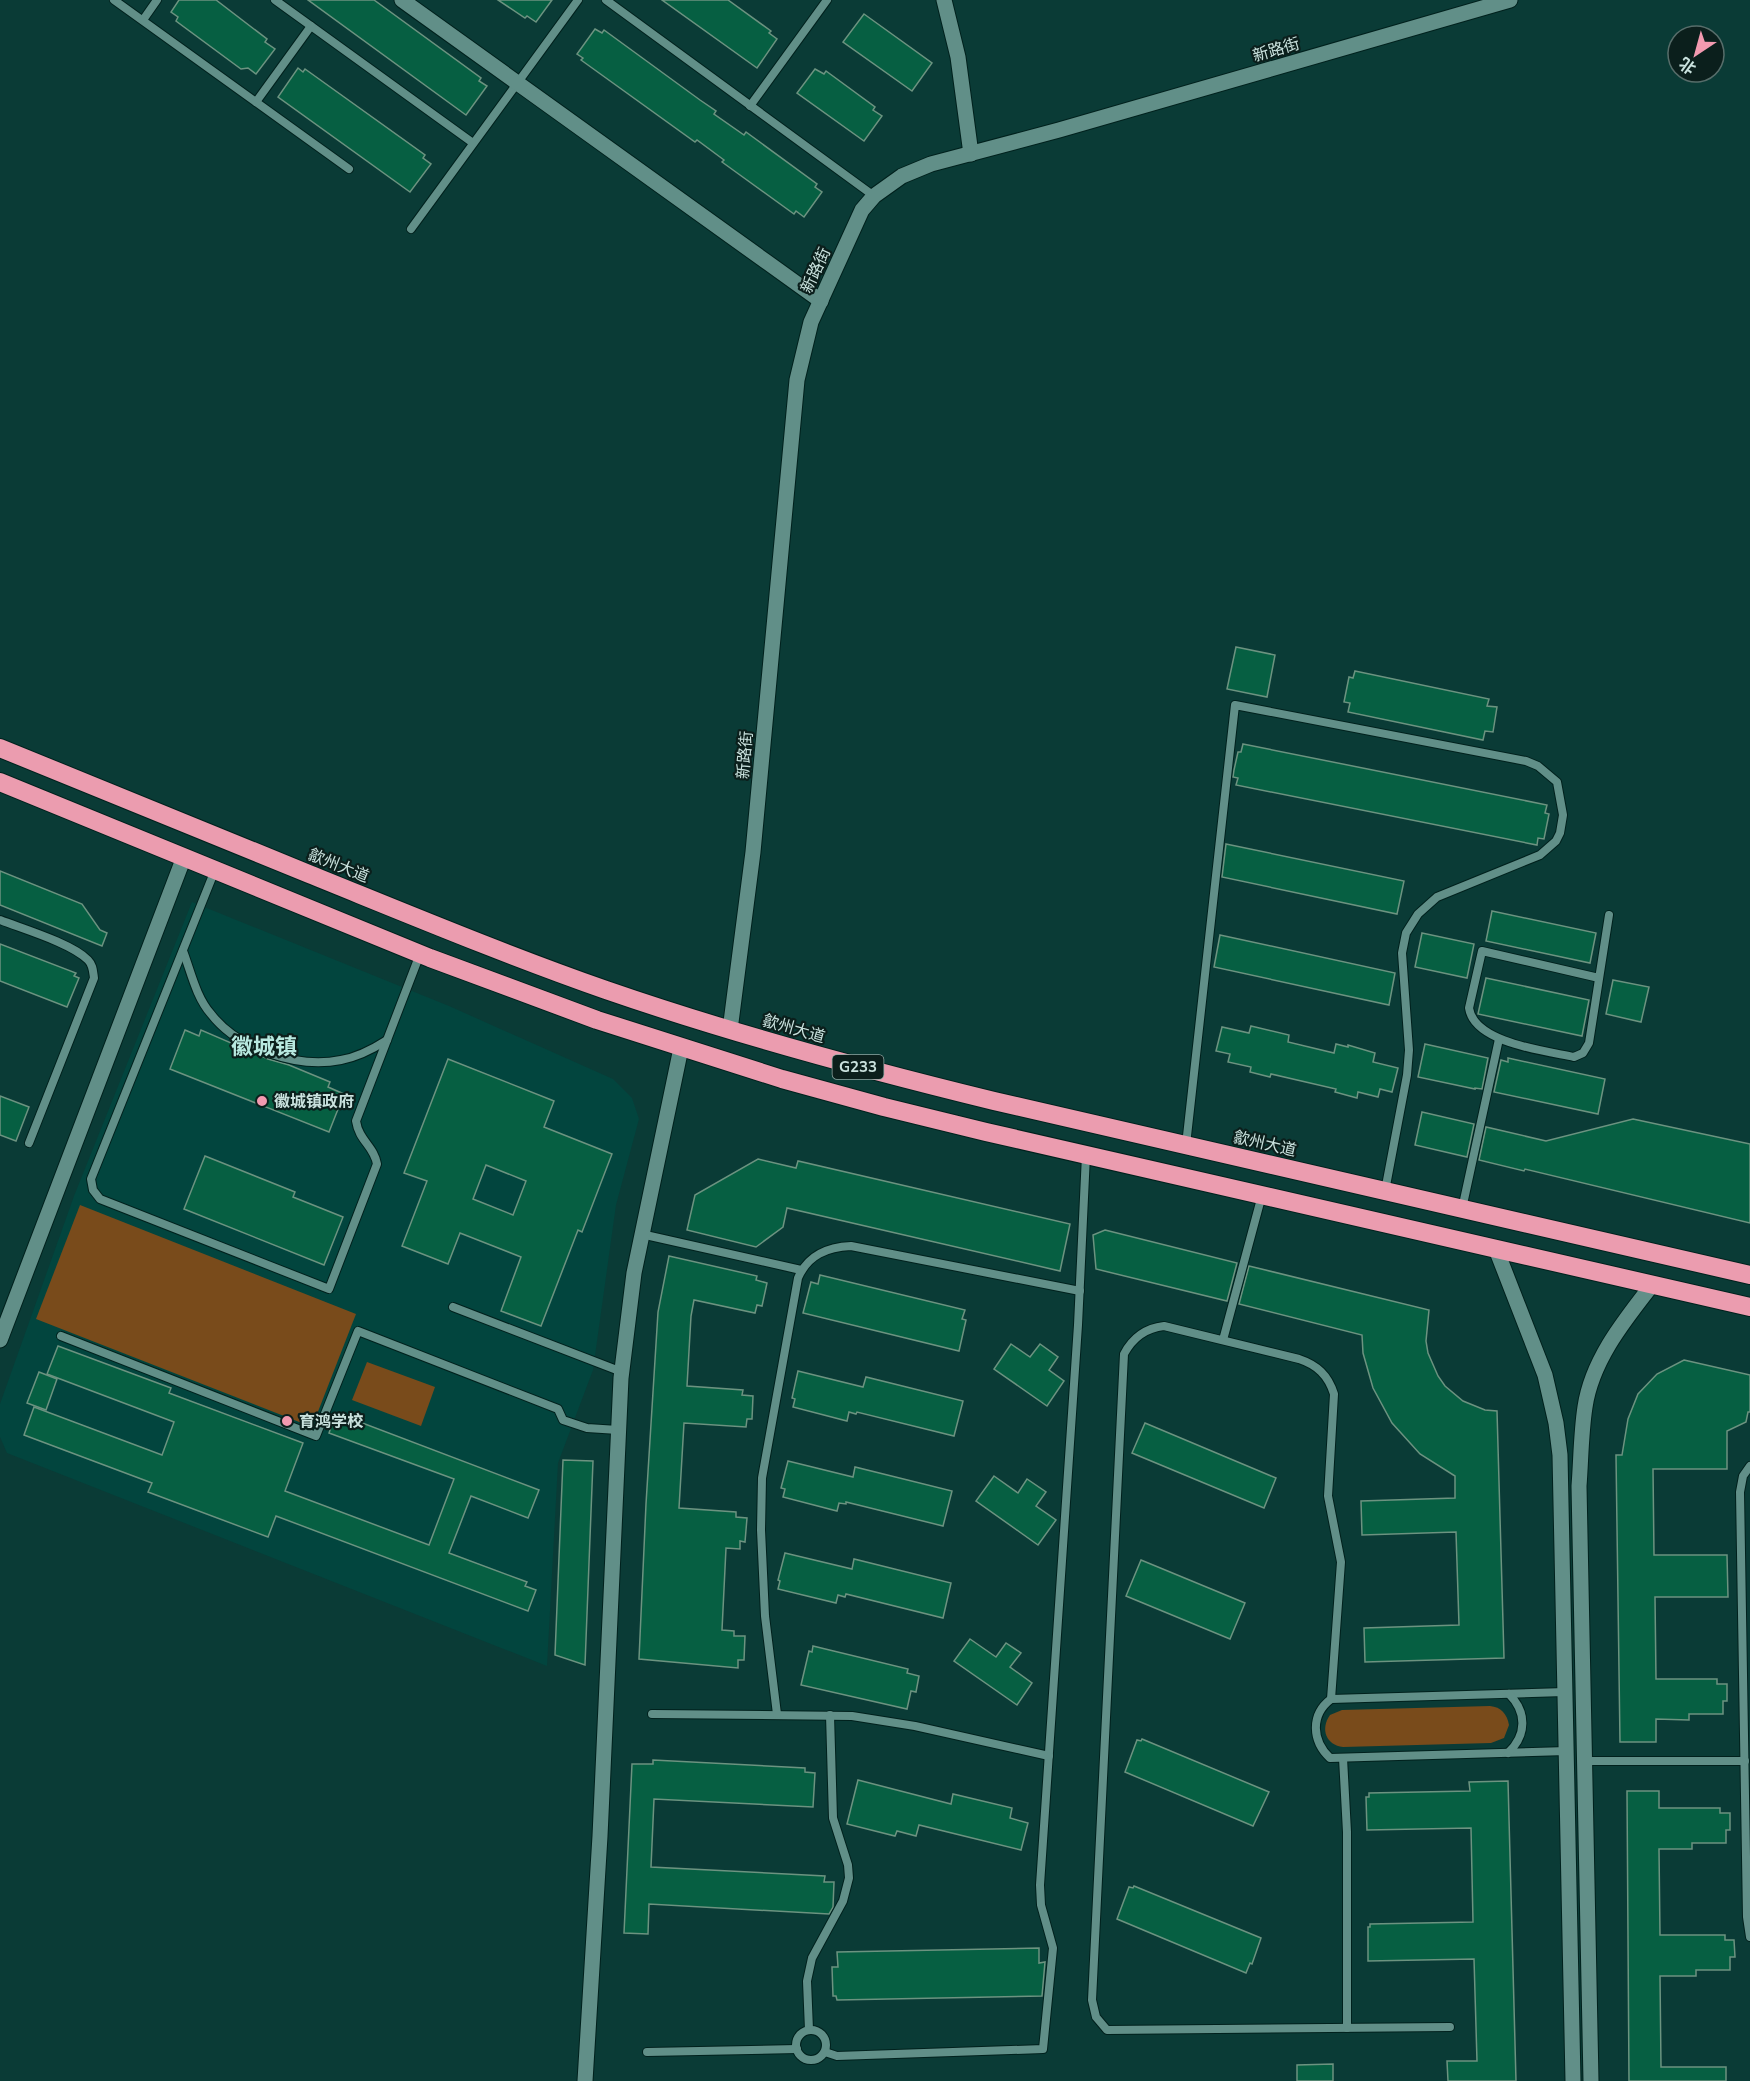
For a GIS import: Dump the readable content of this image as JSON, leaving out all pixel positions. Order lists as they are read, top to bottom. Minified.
{"streets":{"highway":["歙州大道","G233"],"street":["新路街"]},"crossings":[["新路街","歙州大道"]],"districts":["徽城镇"],"places":["徽城镇政府","育鸿学校"],"north":"bottom left"}
